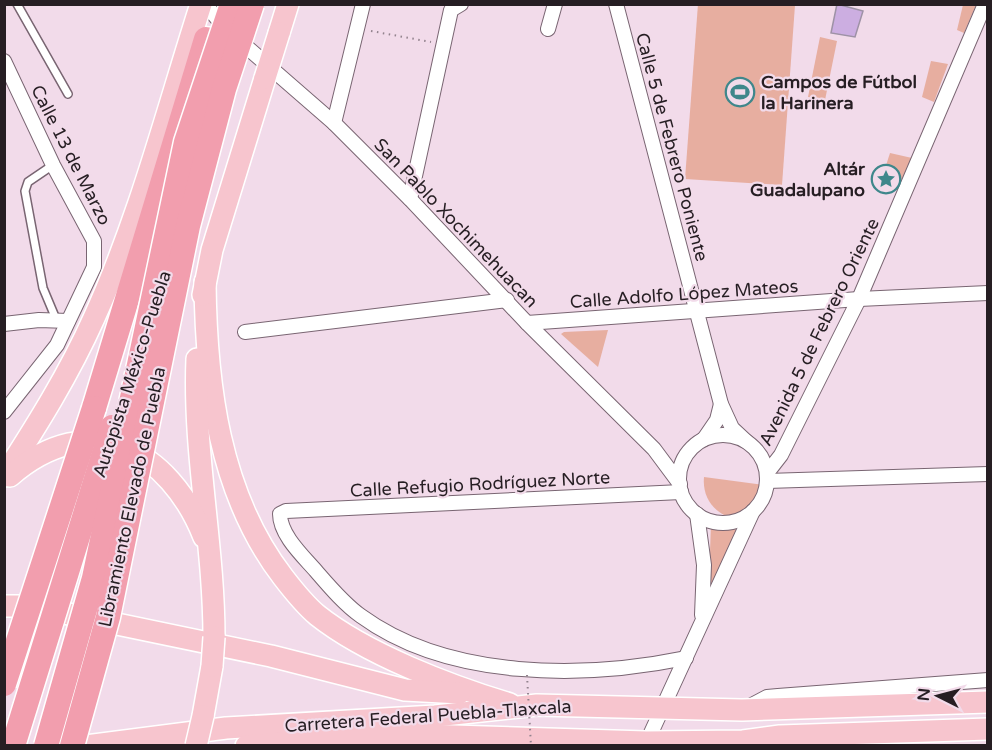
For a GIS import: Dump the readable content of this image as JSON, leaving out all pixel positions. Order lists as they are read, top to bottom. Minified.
{"streets":{"highway":["Autopista México-Puebla","Libramiento Elevado de Puebla"],"main road":["Carretera Federal Puebla-Tlaxcala"],"street":["Calle 5 de Febrero Poniente","Calle 13 de Marzo","San Pablo Xochimehuacan","Calle Adolfo López Mateos","Avenida 5 de Febrero Oriente","Calle Refugio Rodríguez Norte"]},"crossings":[["Calle 5 de Febrero Poniente","San Pablo Xochimehuacan"],["Calle 5 de Febrero Poniente","Calle Adolfo López Mateos"],["Calle 5 de Febrero Poniente","Avenida 5 de Febrero Oriente"],["Calle 5 de Febrero Poniente","Calle Refugio Rodríguez Norte"],["San Pablo Xochimehuacan","Calle Adolfo López Mateos"],["San Pablo Xochimehuacan","Avenida 5 de Febrero Oriente"],["San Pablo Xochimehuacan","Autopista México-Puebla"],["San Pablo Xochimehuacan","Calle Refugio Rodríguez Norte"],["Calle Adolfo López Mateos","Avenida 5 de Febrero Oriente"],["Avenida 5 de Febrero Oriente","Calle Refugio Rodríguez Norte"],["Autopista México-Puebla","Libramiento Elevado de Puebla"]],"places":{"sports":["Campos de Fútbol la Harinera"],"place":["Altár Guadalupano"]},"north":"left"}
